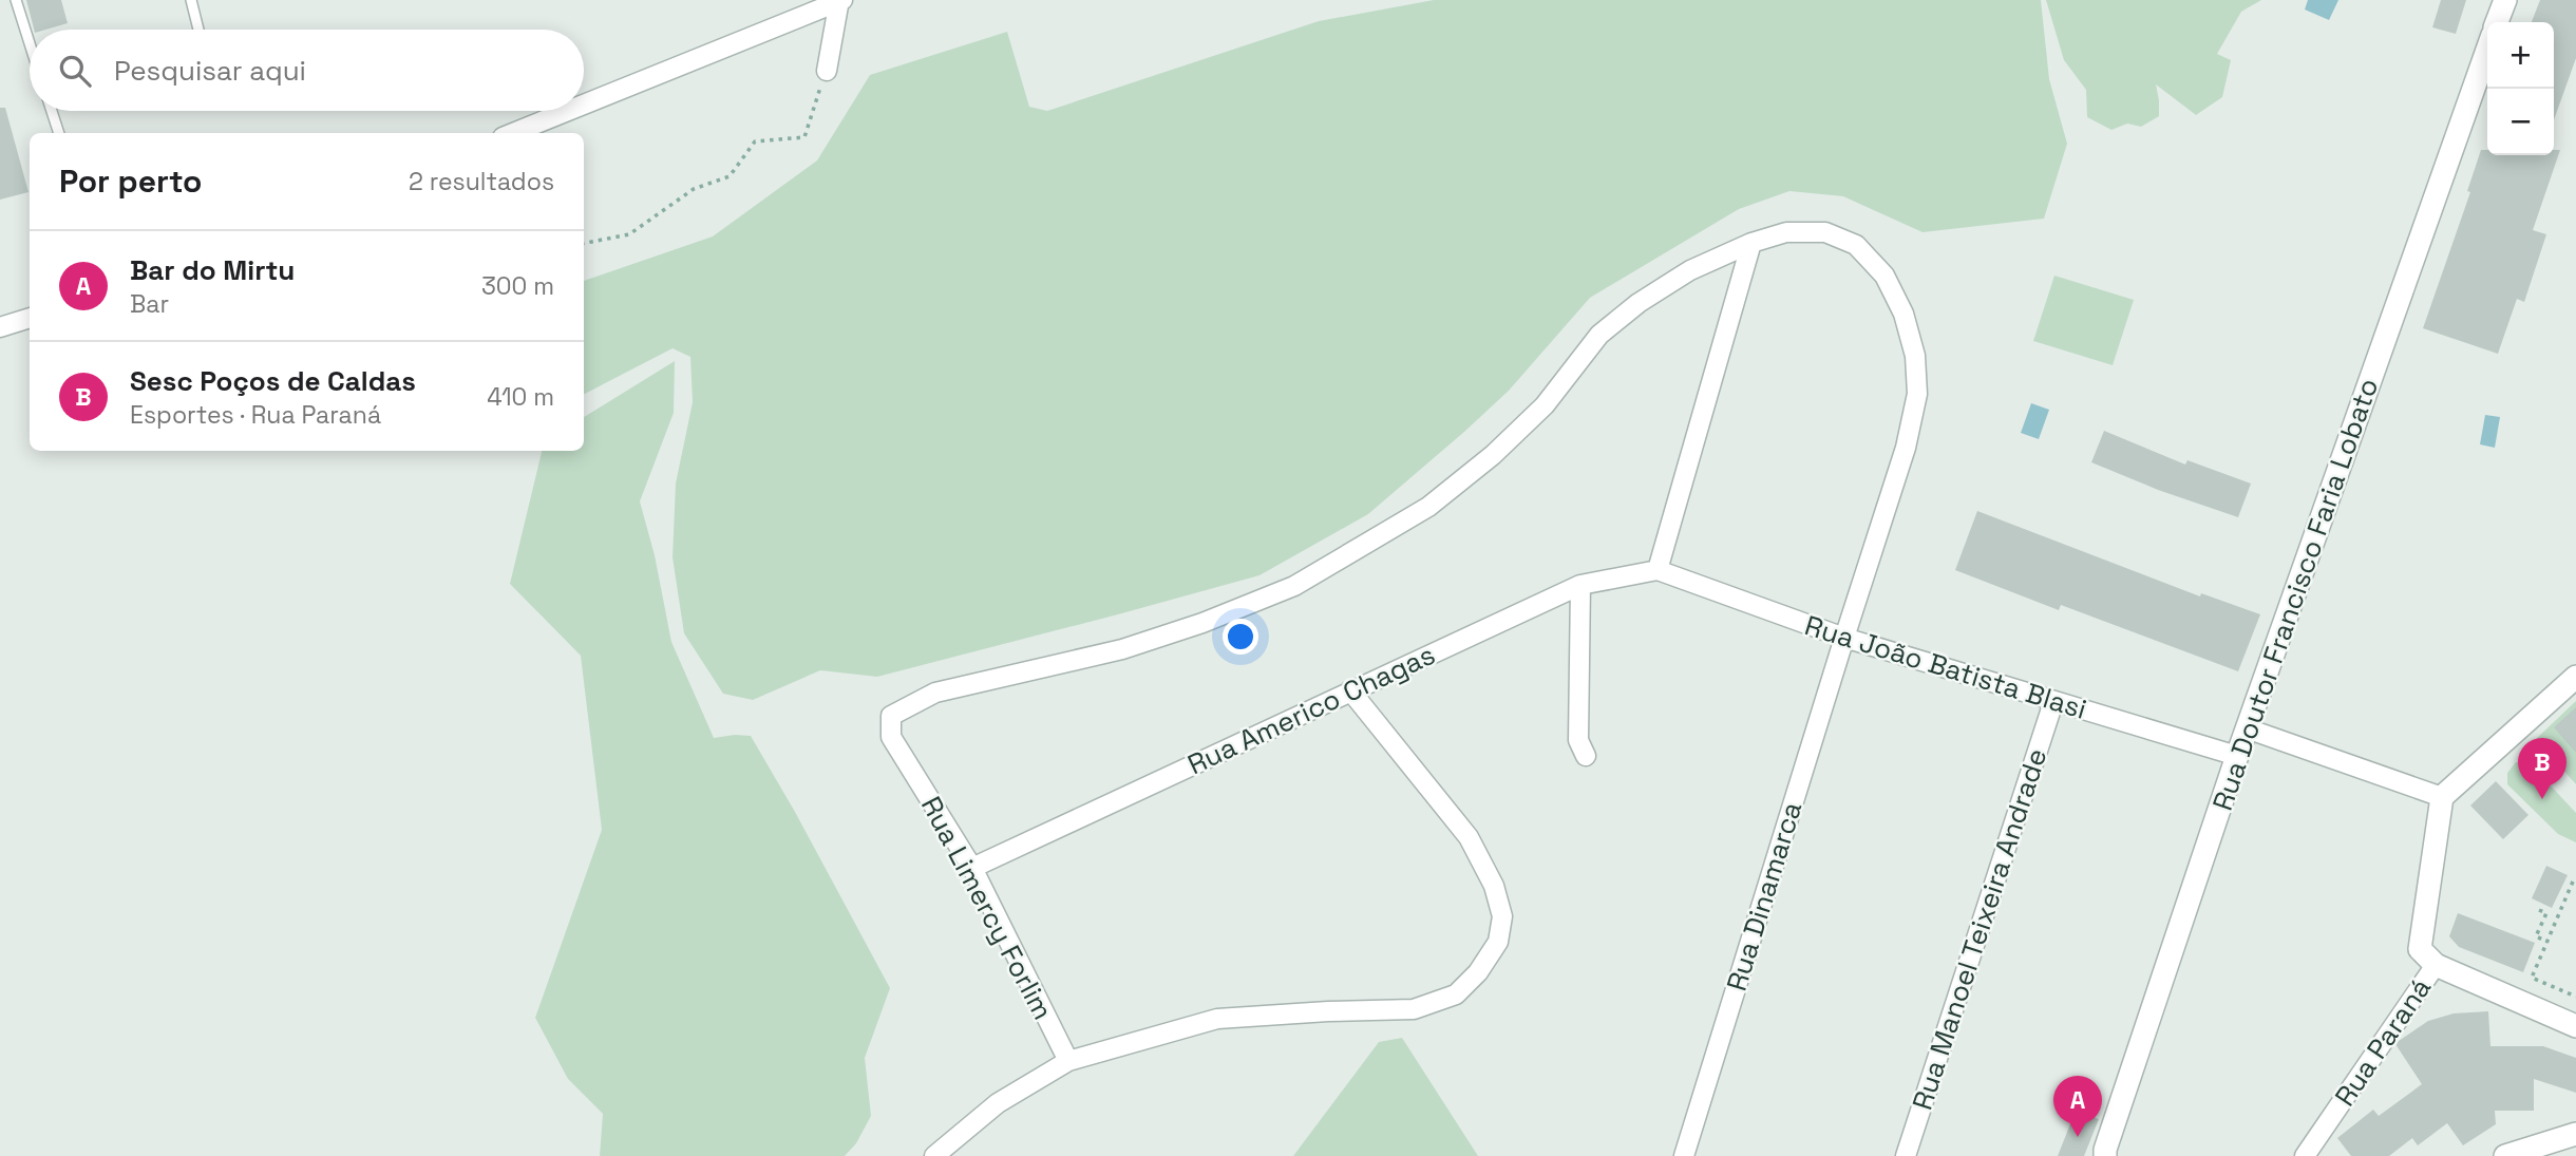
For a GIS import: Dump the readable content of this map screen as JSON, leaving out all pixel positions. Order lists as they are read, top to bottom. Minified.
{"streets":{"street":["Rua Doutor Francisco Faria Lobato","Rua João Batista Blasi","Rua Americo Chagas","Rua Dinamarca","Rua Limercy Forlim","Rua Manoel Teixeira Andrade","Rua Paraná"]},"crossings":[["Rua Doutor Francisco Faria Lobato","Rua João Batista Blasi"],["Rua João Batista Blasi","Rua Americo Chagas"],["Rua João Batista Blasi","Rua Dinamarca"],["Rua João Batista Blasi","Rua Manoel Teixeira Andrade"],["Rua Americo Chagas","Rua Limercy Forlim"],["Rua Dinamarca","Rua Limercy Forlim"]],"page":{"map_buttons":["+","−"],"search":"Pesquisar aqui","heading":["Por perto","2 resultados"],"list":[{"mark":"A","name":"Bar do Mirtu","note":"Bar","value":"300 m"},{"mark":"B","name":"Sesc Poços de Caldas","note":"Esportes · Rua Paraná","value":"410 m"}],"pins":["B","A"]}}
